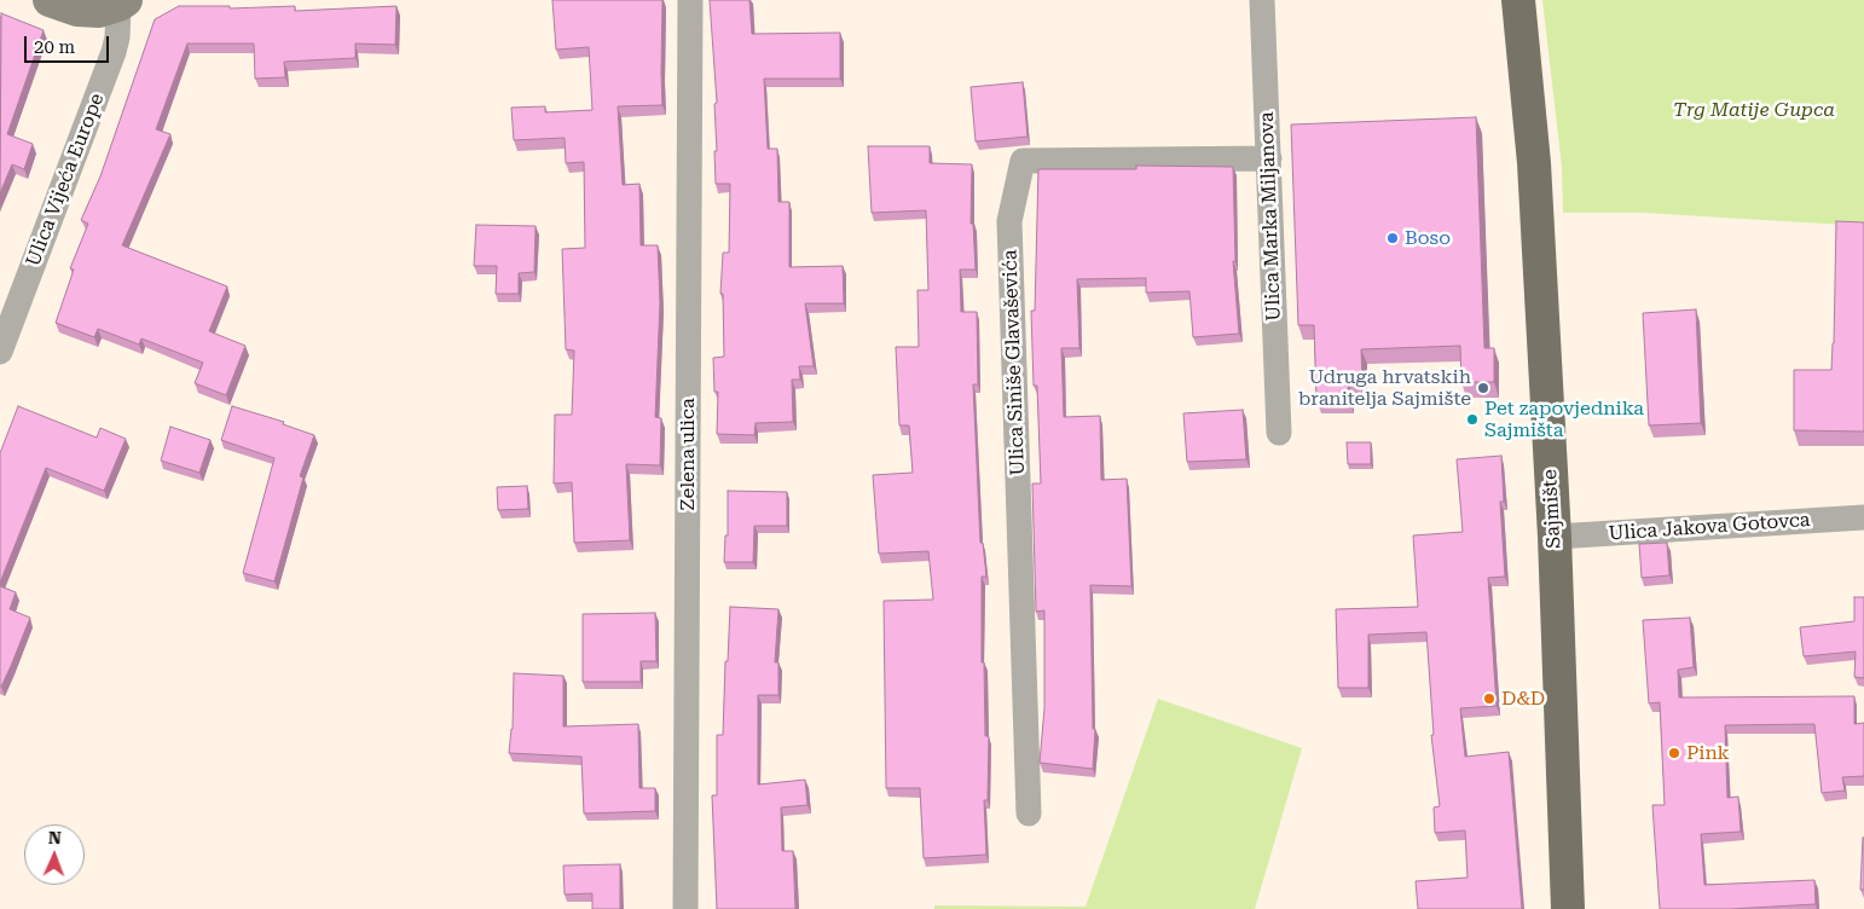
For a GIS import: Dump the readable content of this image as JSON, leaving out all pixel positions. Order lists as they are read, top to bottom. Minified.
{"streets":{"main road":["Sajmište"],"street":["Ulica Vijeća Europe","Ulica Marka Miljanova","Ulica Siniše Glavaševića","Zelena ulica","Ulica Jakova Gotovca"]},"crossings":[["Ulica Marka Miljanova","Ulica Siniše Glavaševića"],["Sajmište","Ulica Jakova Gotovca"]],"parks":["Trg Matije Gupca"],"places":["Boso","Udruga hrvatskih branitelja Sajmište","Pet zapovjednika Sajmišta","D&D","Pink"],"scale_bar":"20 m","north":"top"}
